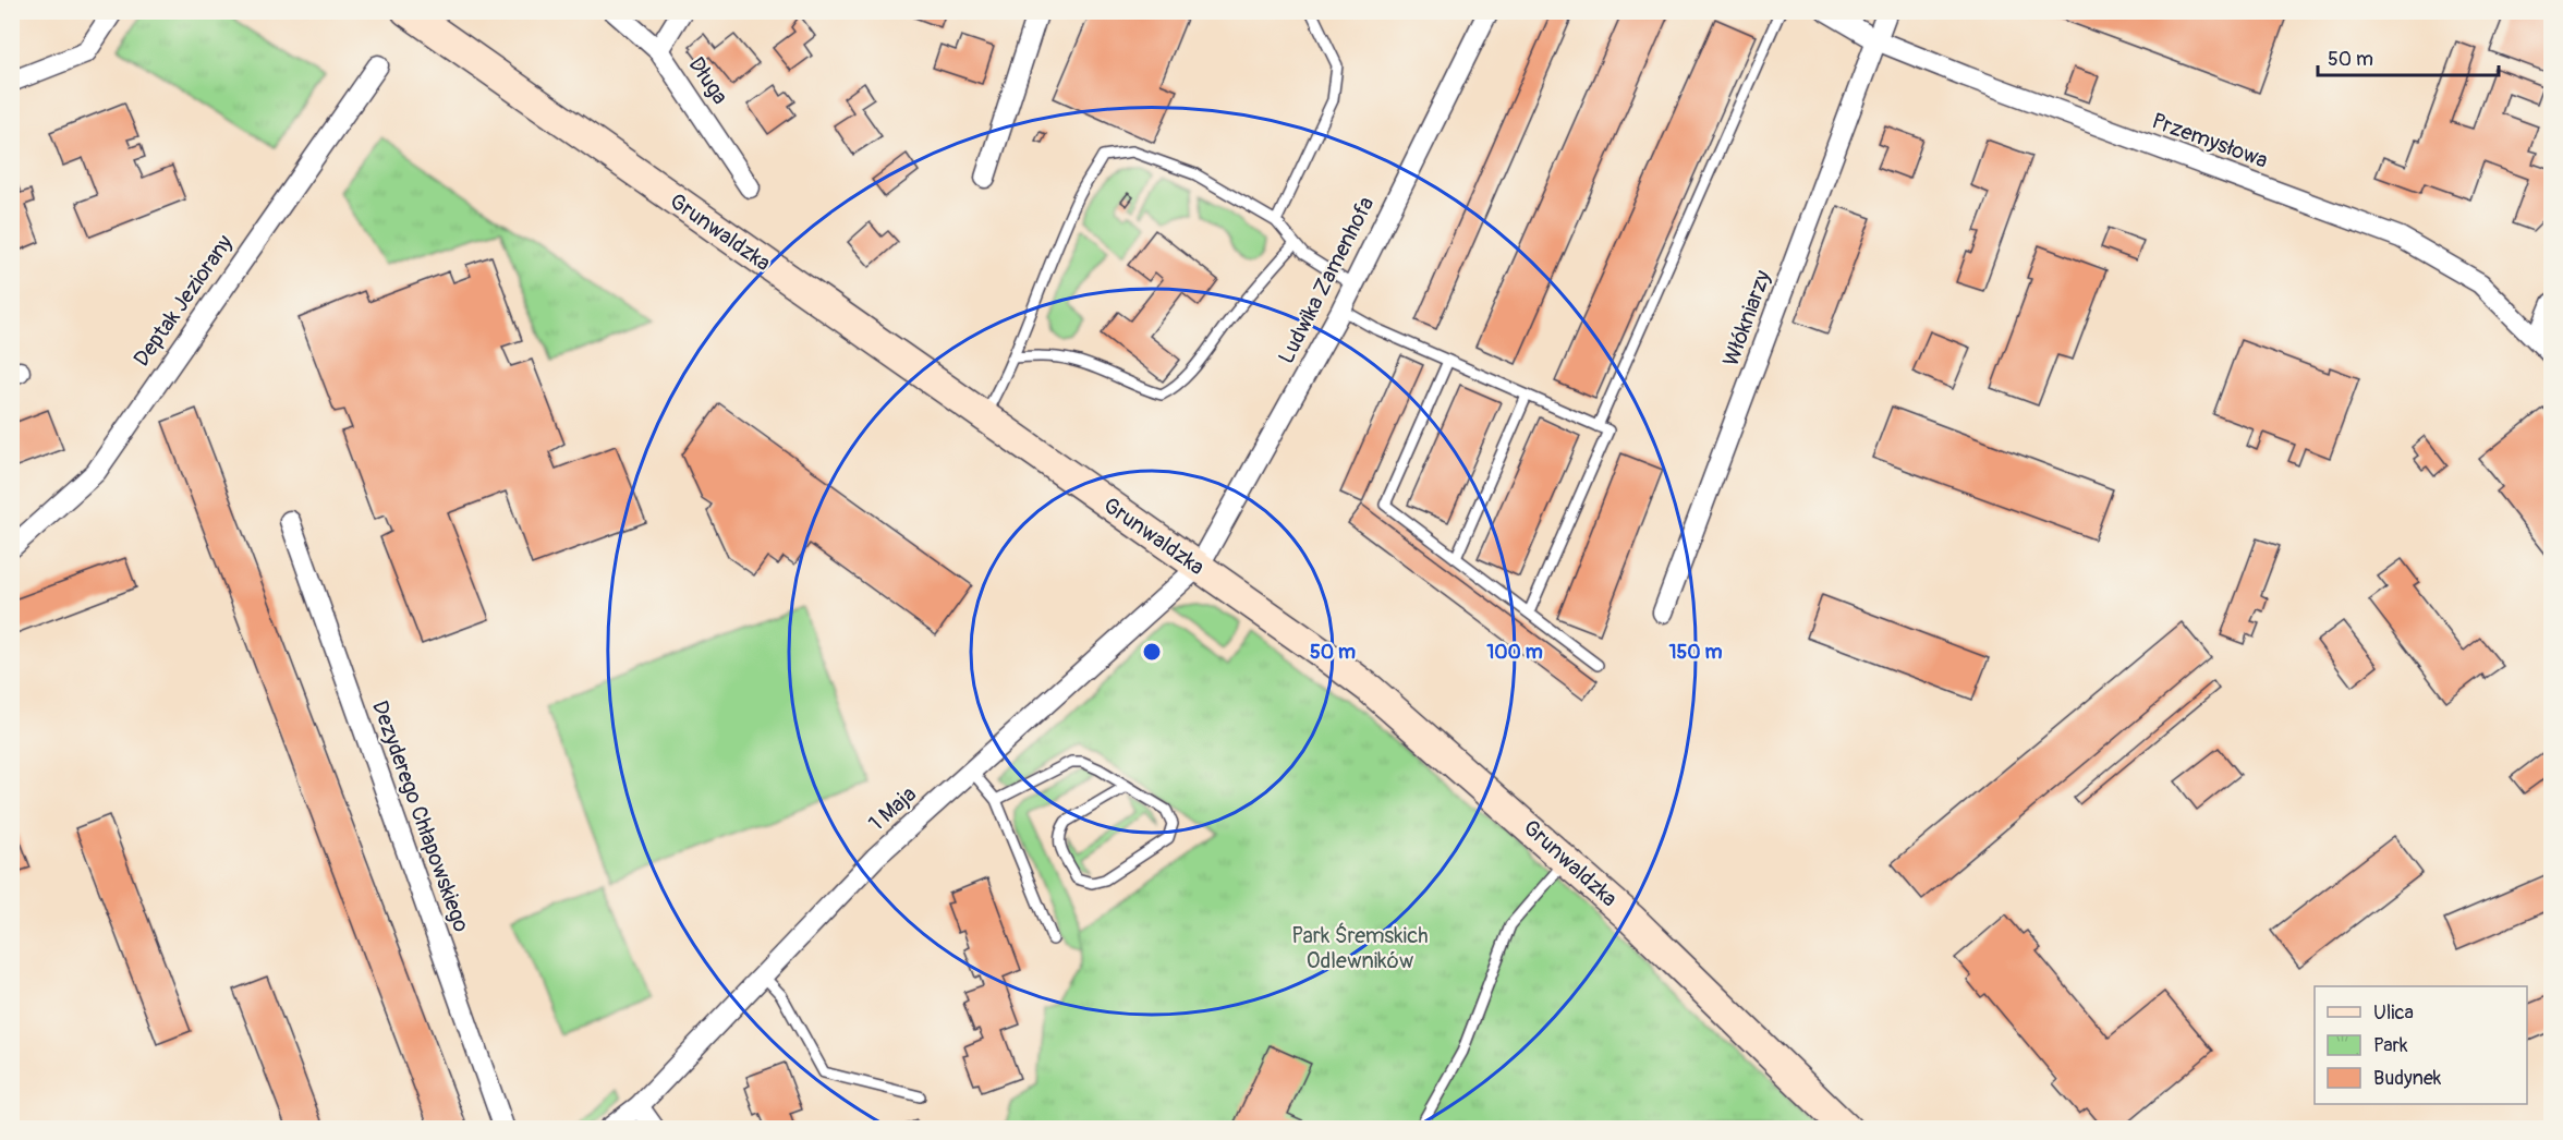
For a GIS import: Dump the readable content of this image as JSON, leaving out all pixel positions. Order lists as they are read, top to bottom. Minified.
{"streets":{"main road":["Grunwaldzka"],"street":["Długa","Przemysłowa","Ludwika Zamenhofa","Deptak Jeziorany","Włókniarzy","1 Maja","Dezyderego Chłapowskiego"]},"crossings":[["Przemysłowa","Włókniarzy"],["Grunwaldzka","Ludwika Zamenhofa"],["Grunwaldzka","1 Maja"],["Ludwika Zamenhofa","1 Maja"]],"parks":["Park Śremskich Odlewników"],"legend":["Ulica","Park","Budynek"],"scale_bar":"50 m","rings":["50 m","100 m","150 m"]}
